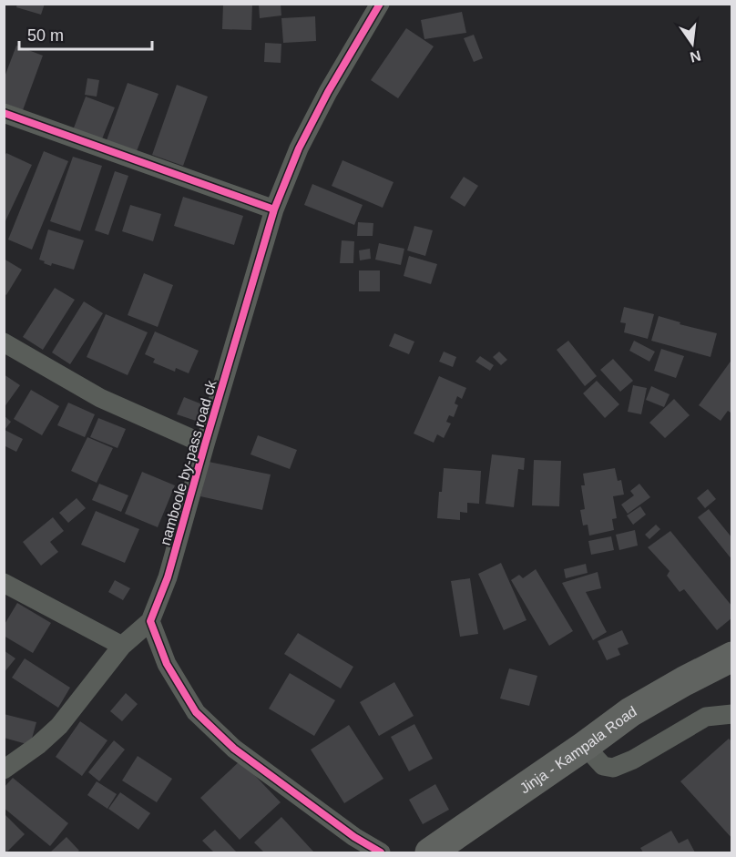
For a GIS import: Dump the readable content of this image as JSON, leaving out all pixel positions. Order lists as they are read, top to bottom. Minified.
{"streets":{"highway":["Jinja - Kampala Road"],"street":["namboole by-pass road ck"]},"scale_bar":"50 m","north":"bottom"}
